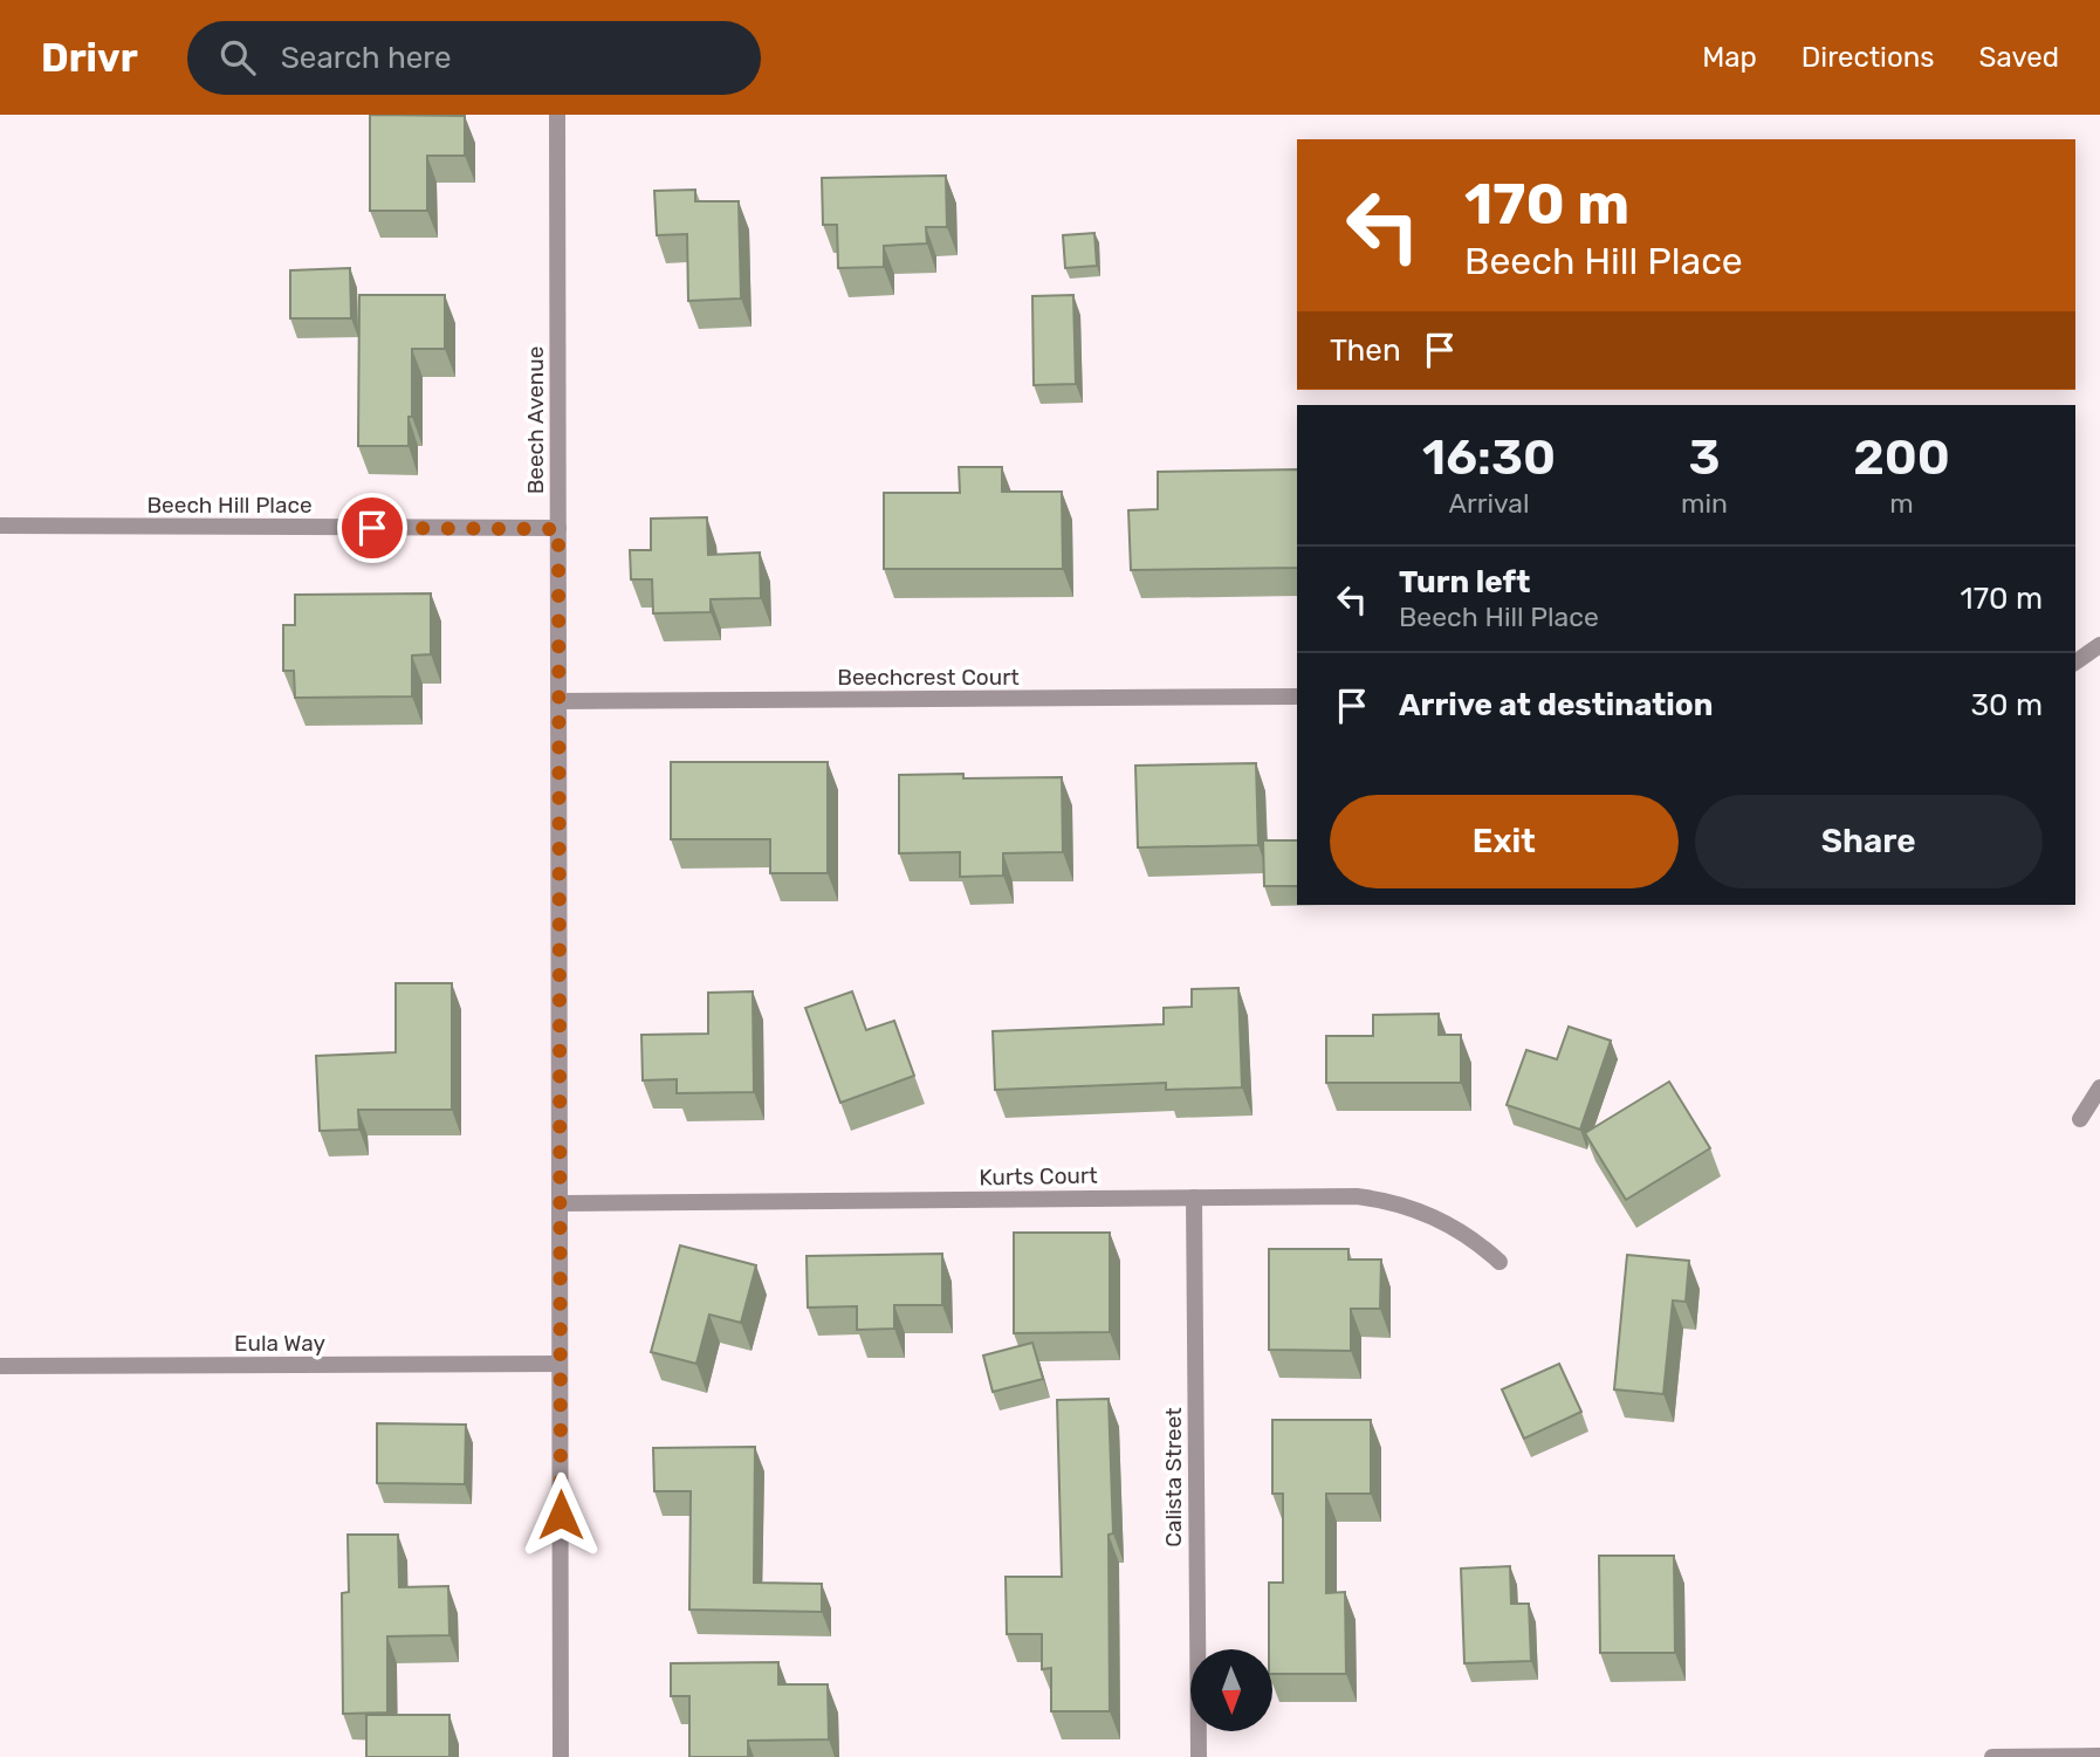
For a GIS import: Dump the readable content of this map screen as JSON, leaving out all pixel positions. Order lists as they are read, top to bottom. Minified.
{"streets":{"street":["Beech Avenue","Beech Hill Place","Beechcrest Court","Kurts Court","Eula Way","Calista Street"]},"crossings":[["Beech Avenue","Beech Hill Place"],["Beech Avenue","Beechcrest Court"],["Beech Avenue","Kurts Court"],["Beech Avenue","Eula Way"],["Kurts Court","Calista Street"]],"north":"bottom","page":{"header":"Drivr","search":"Search here","nav":["Map","Directions","Saved"],"turn":["170 m","Beech Hill Place"],"then":"Then","eta":["16:30","Arrival","3","min","200","m"],"list":[{"name":"Turn left","note":"Beech Hill Place","value":"170 m"},{"name":"Arrive at destination","value":"30 m"}],"buttons":["Exit","Share"]}}
